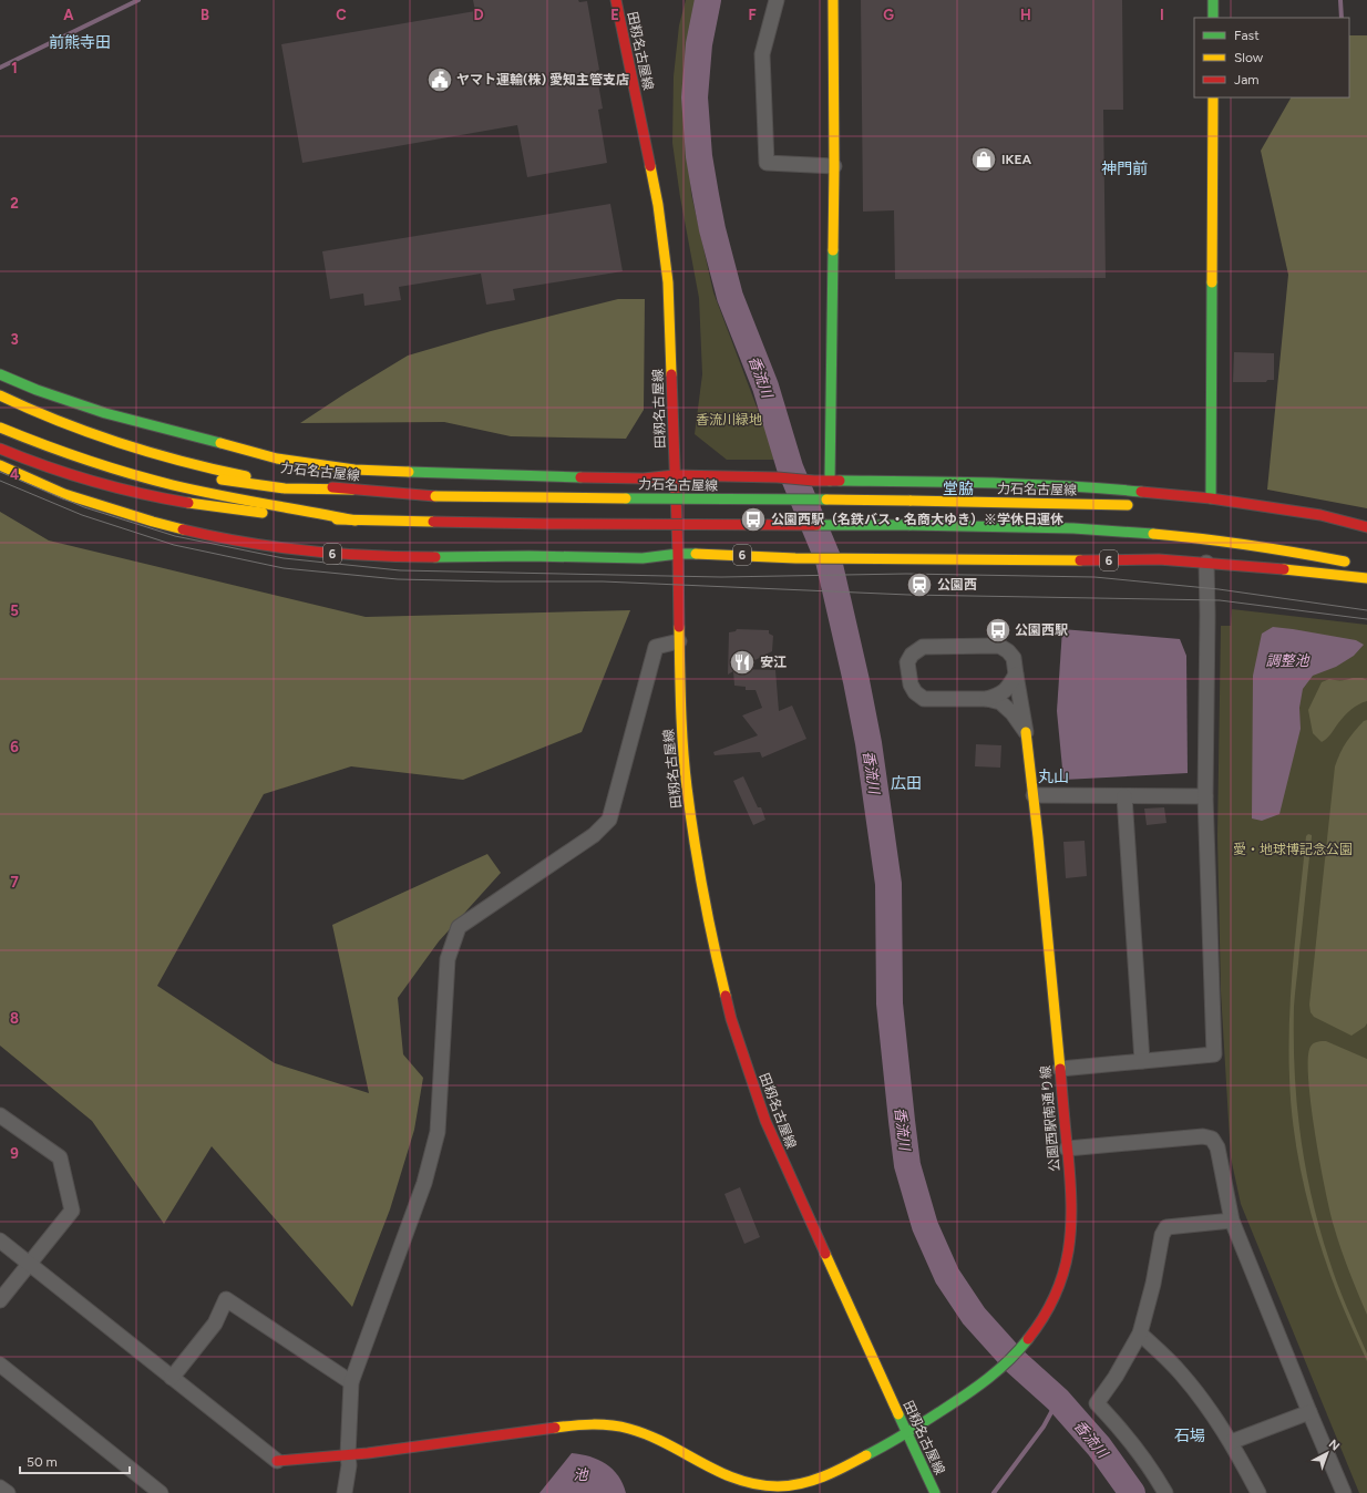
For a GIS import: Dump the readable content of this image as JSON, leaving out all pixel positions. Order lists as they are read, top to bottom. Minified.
{"streets":{"main road":["田籾名古屋線","力石名古屋線","6","公園西駅南通り線"]},"crossings":[["田籾名古屋線","6"],["田籾名古屋線","公園西駅南通り線"]],"districts":["前熊寺田","神門前","堂脇","丸山","広田","石場"],"water":["香流川","調整池","池"],"parks":["香流川緑地","愛・地球博記念公園"],"places":{"public building":["ヤマト運輸(株) 愛知主管支店"],"shop":["IKEA"],"bus stop":["公園西駅（名鉄バス・名商大ゆき）※学休日運休","公園西駅"],"station":["公園西"],"restaurant":["安江"]},"legend":["Fast","Slow","Jam"],"scale_bar":"50 m","north":"top right","grid":{"columns":["A","B","C","D","E","F","G","H","I"],"rows":["1","2","3","4","5","6","7","8","9"]}}
